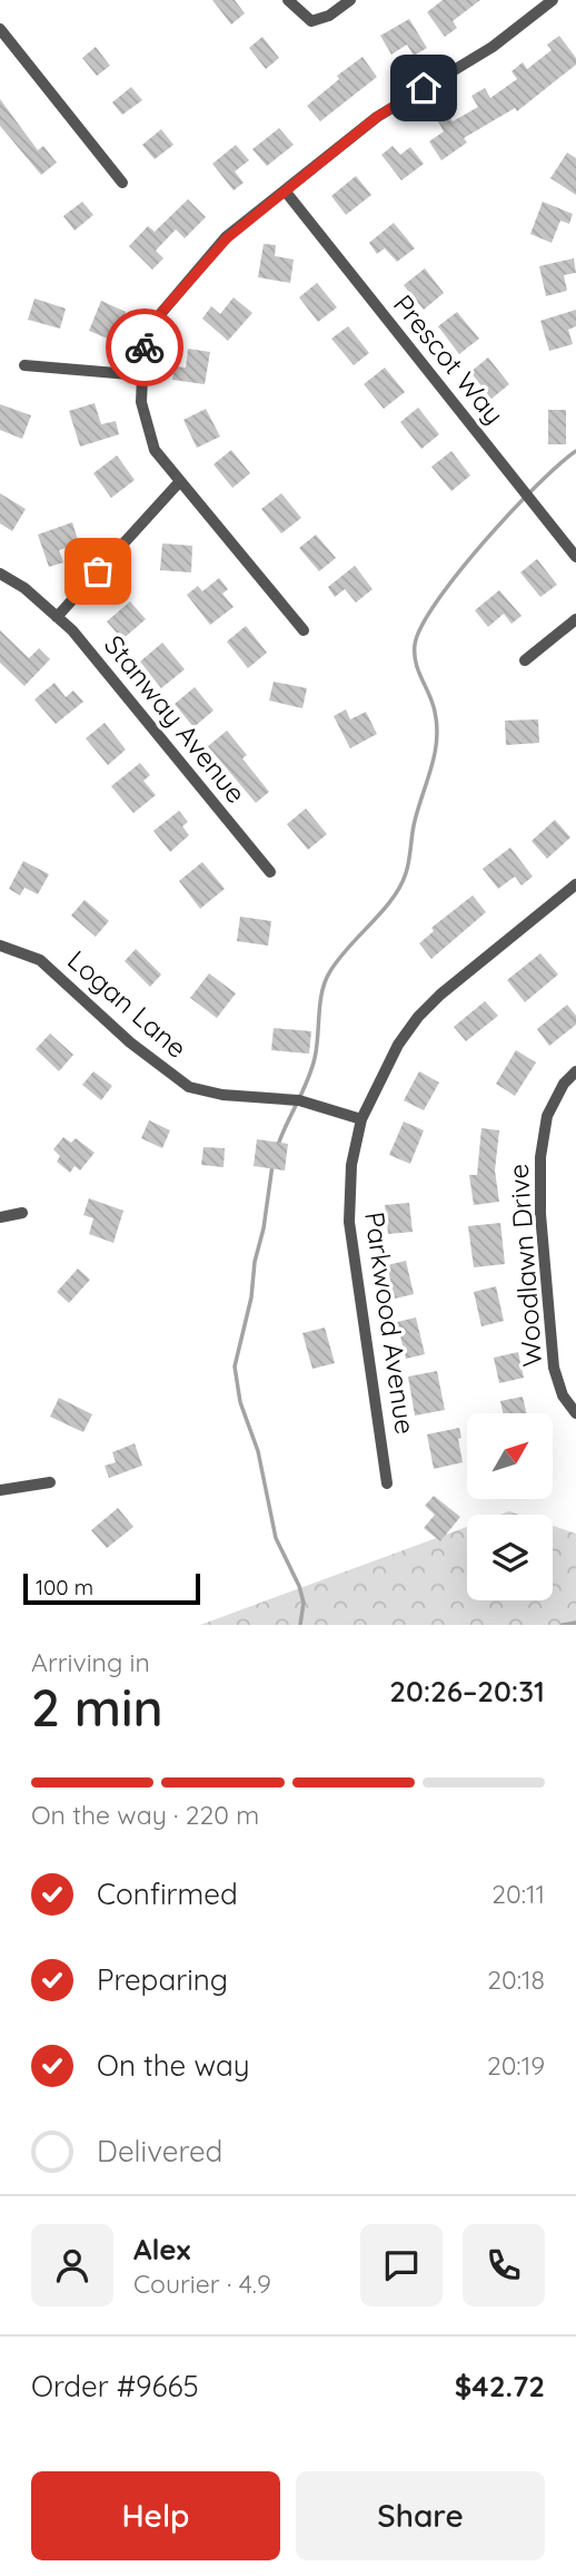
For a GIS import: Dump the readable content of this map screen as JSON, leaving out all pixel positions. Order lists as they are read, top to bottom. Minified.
{"streets":{"street":["Prescot Way","Stanway Avenue","Logan Lane","Woodlawn Drive","Parkwood Avenue"]},"crossings":[["Logan Lane","Parkwood Avenue"]],"scale_bar":"100 m","north":"top right","page":{"scale":"100 m","heading":["2 min","Arriving in","20:26–20:31"],"panel":["Alex","Courier · 4.9","Order #9665","$42.72"],"bar":"On the way · 220 m","list":[["Confirmed","20:11"],["Preparing","20:18"],["On the way","20:19"],"Delivered"],"buttons":["Help","Share"]}}
